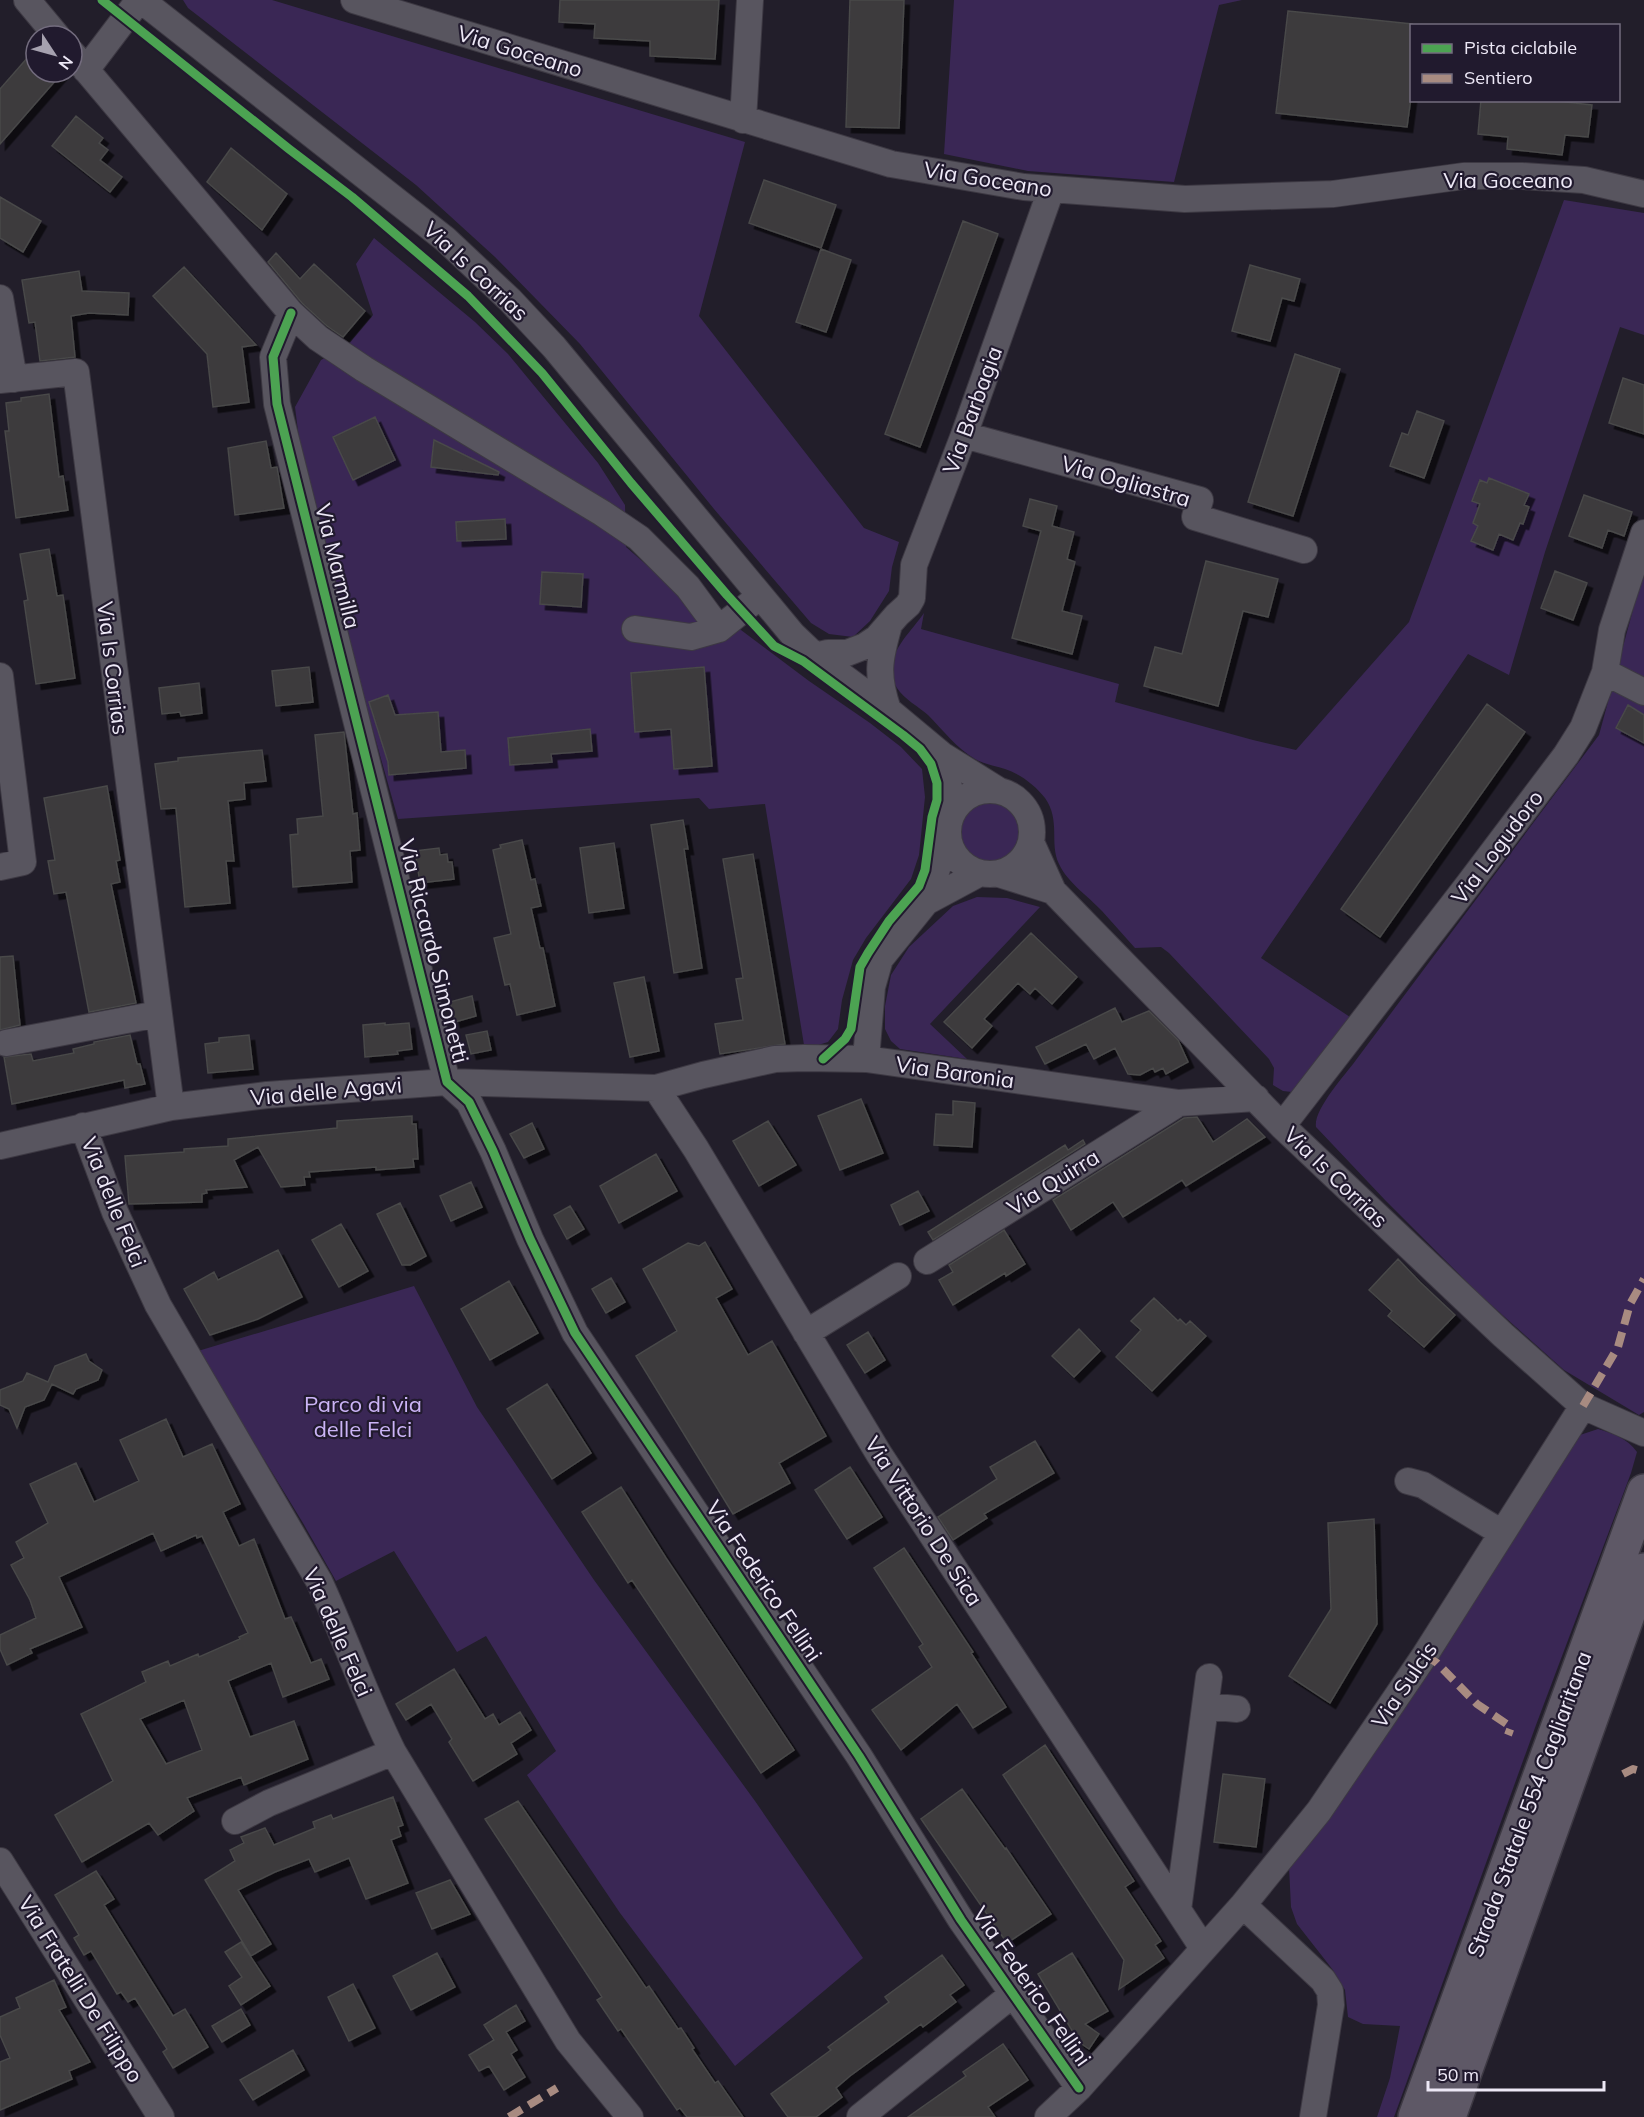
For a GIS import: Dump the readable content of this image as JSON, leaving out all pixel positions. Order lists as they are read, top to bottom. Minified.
{"streets":{"highway":["Strada Statale 554 Cagliaritana"],"street":["Via Goceano","Via Is Corrias","Via Barbagia","Via Ogliastra","Via Marmilla","Via Logudoro","Via Riccardo Simonetti","Via Baronia","Via delle Agavi","Via Quirra","Via delle Felci","Via Vittorio De Sica","Via Federico Fellini","Via Sulcis","Via Fratelli De Filippo"]},"crossings":[["Via Goceano","Via Barbagia"],["Via Is Corrias","Via Barbagia"],["Via Is Corrias","Via Logudoro"],["Via Is Corrias","Via Baronia"],["Via Is Corrias","Via delle Agavi"],["Via Is Corrias","Via Sulcis"],["Via Barbagia","Via Ogliastra"],["Via Marmilla","Via Riccardo Simonetti"],["Via Riccardo Simonetti","Via delle Agavi"],["Via Riccardo Simonetti","Via Federico Fellini"],["Via Baronia","Via delle Agavi"],["Via Baronia","Via Quirra"],["Via Baronia","Via Vittorio De Sica"],["Via delle Agavi","Via delle Felci"],["Via delle Agavi","Via Vittorio De Sica"],["Via delle Agavi","Via Federico Fellini"],["Via Vittorio De Sica","Via Sulcis"],["Via Federico Fellini","Via Sulcis"]],"parks":["Parco di via delle Felci"],"legend":["Pista ciclabile","Sentiero"],"scale_bar":"50 m","north":"bottom right"}
